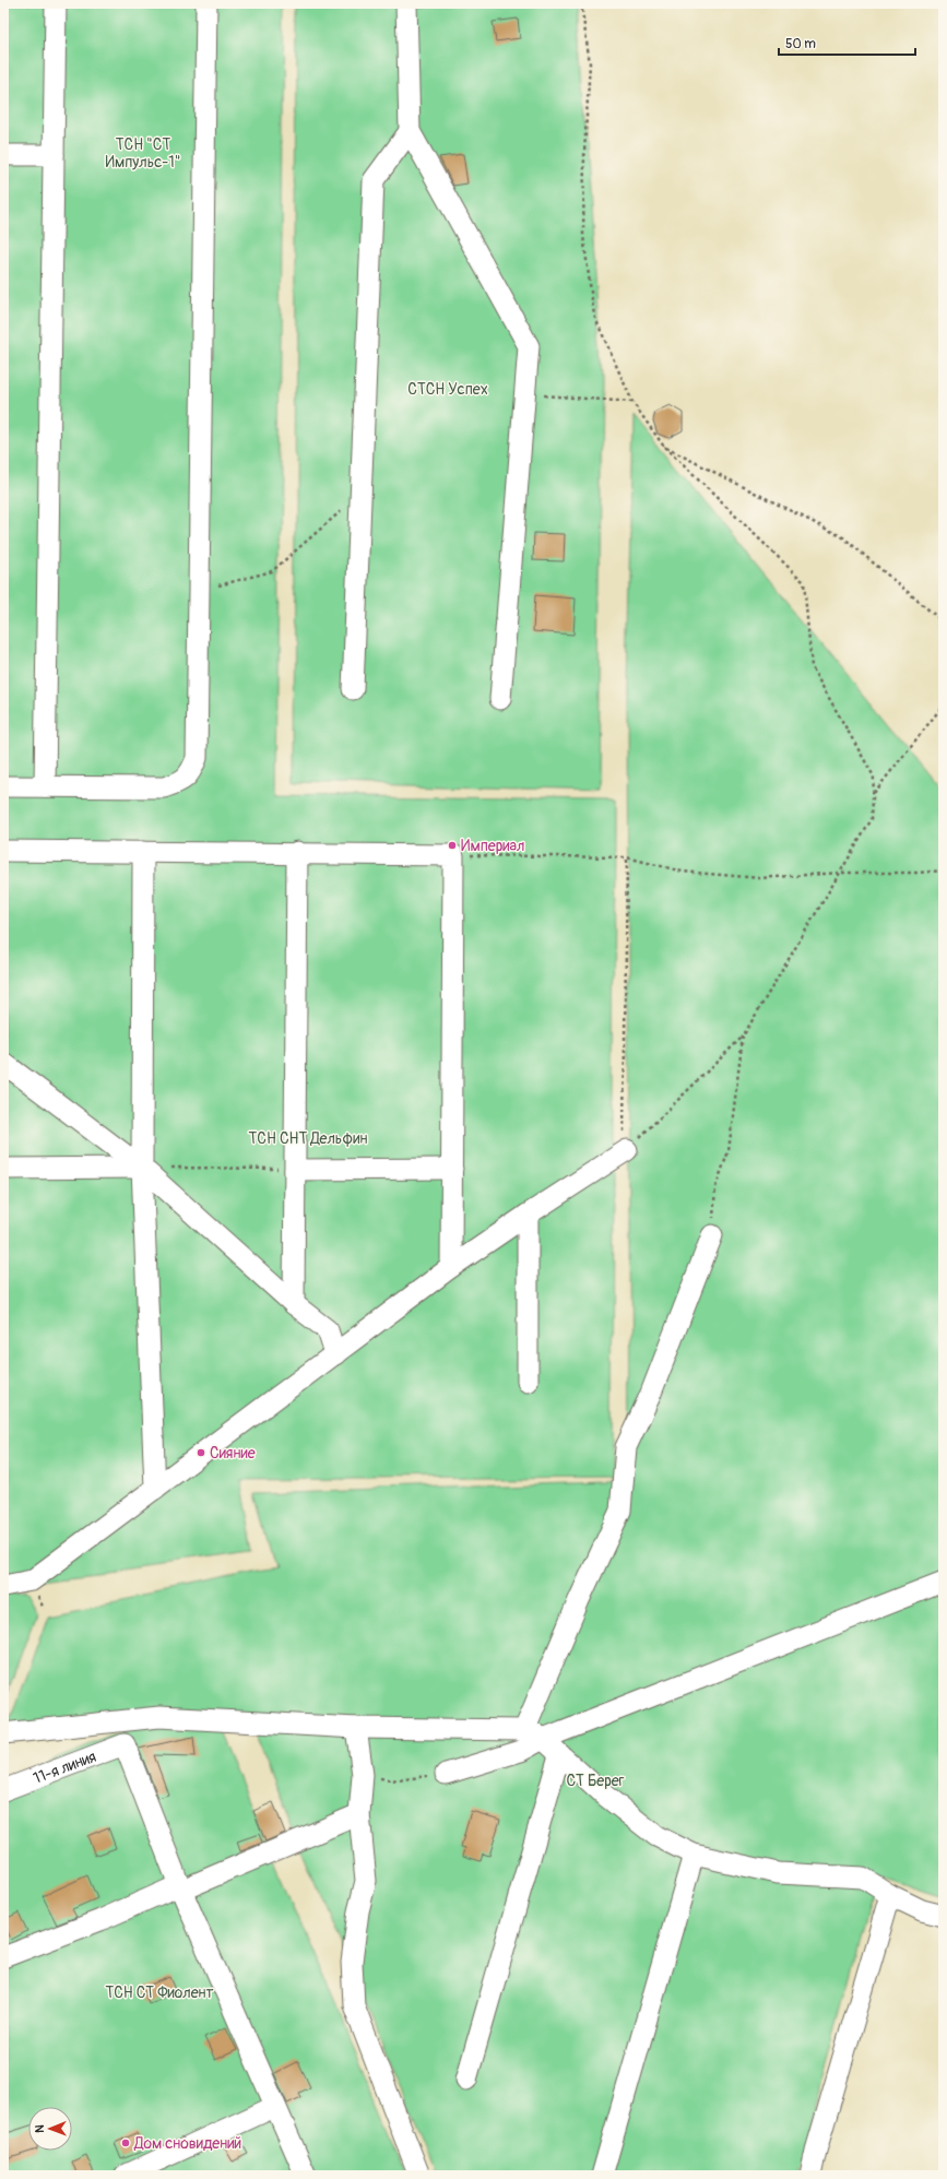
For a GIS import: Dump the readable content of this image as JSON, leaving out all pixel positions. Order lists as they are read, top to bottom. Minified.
{"streets":{"street":["11-я линия"]},"parks":["ТСН \"СТ Импульс-1\"","СТСН Успех","ТСН СНТ Дельфин","СТ Берег","ТСН СТ Фиолент"],"places":["Империал","Сияние","Дом сновидений"],"scale_bar":"50 m","north":"left"}
